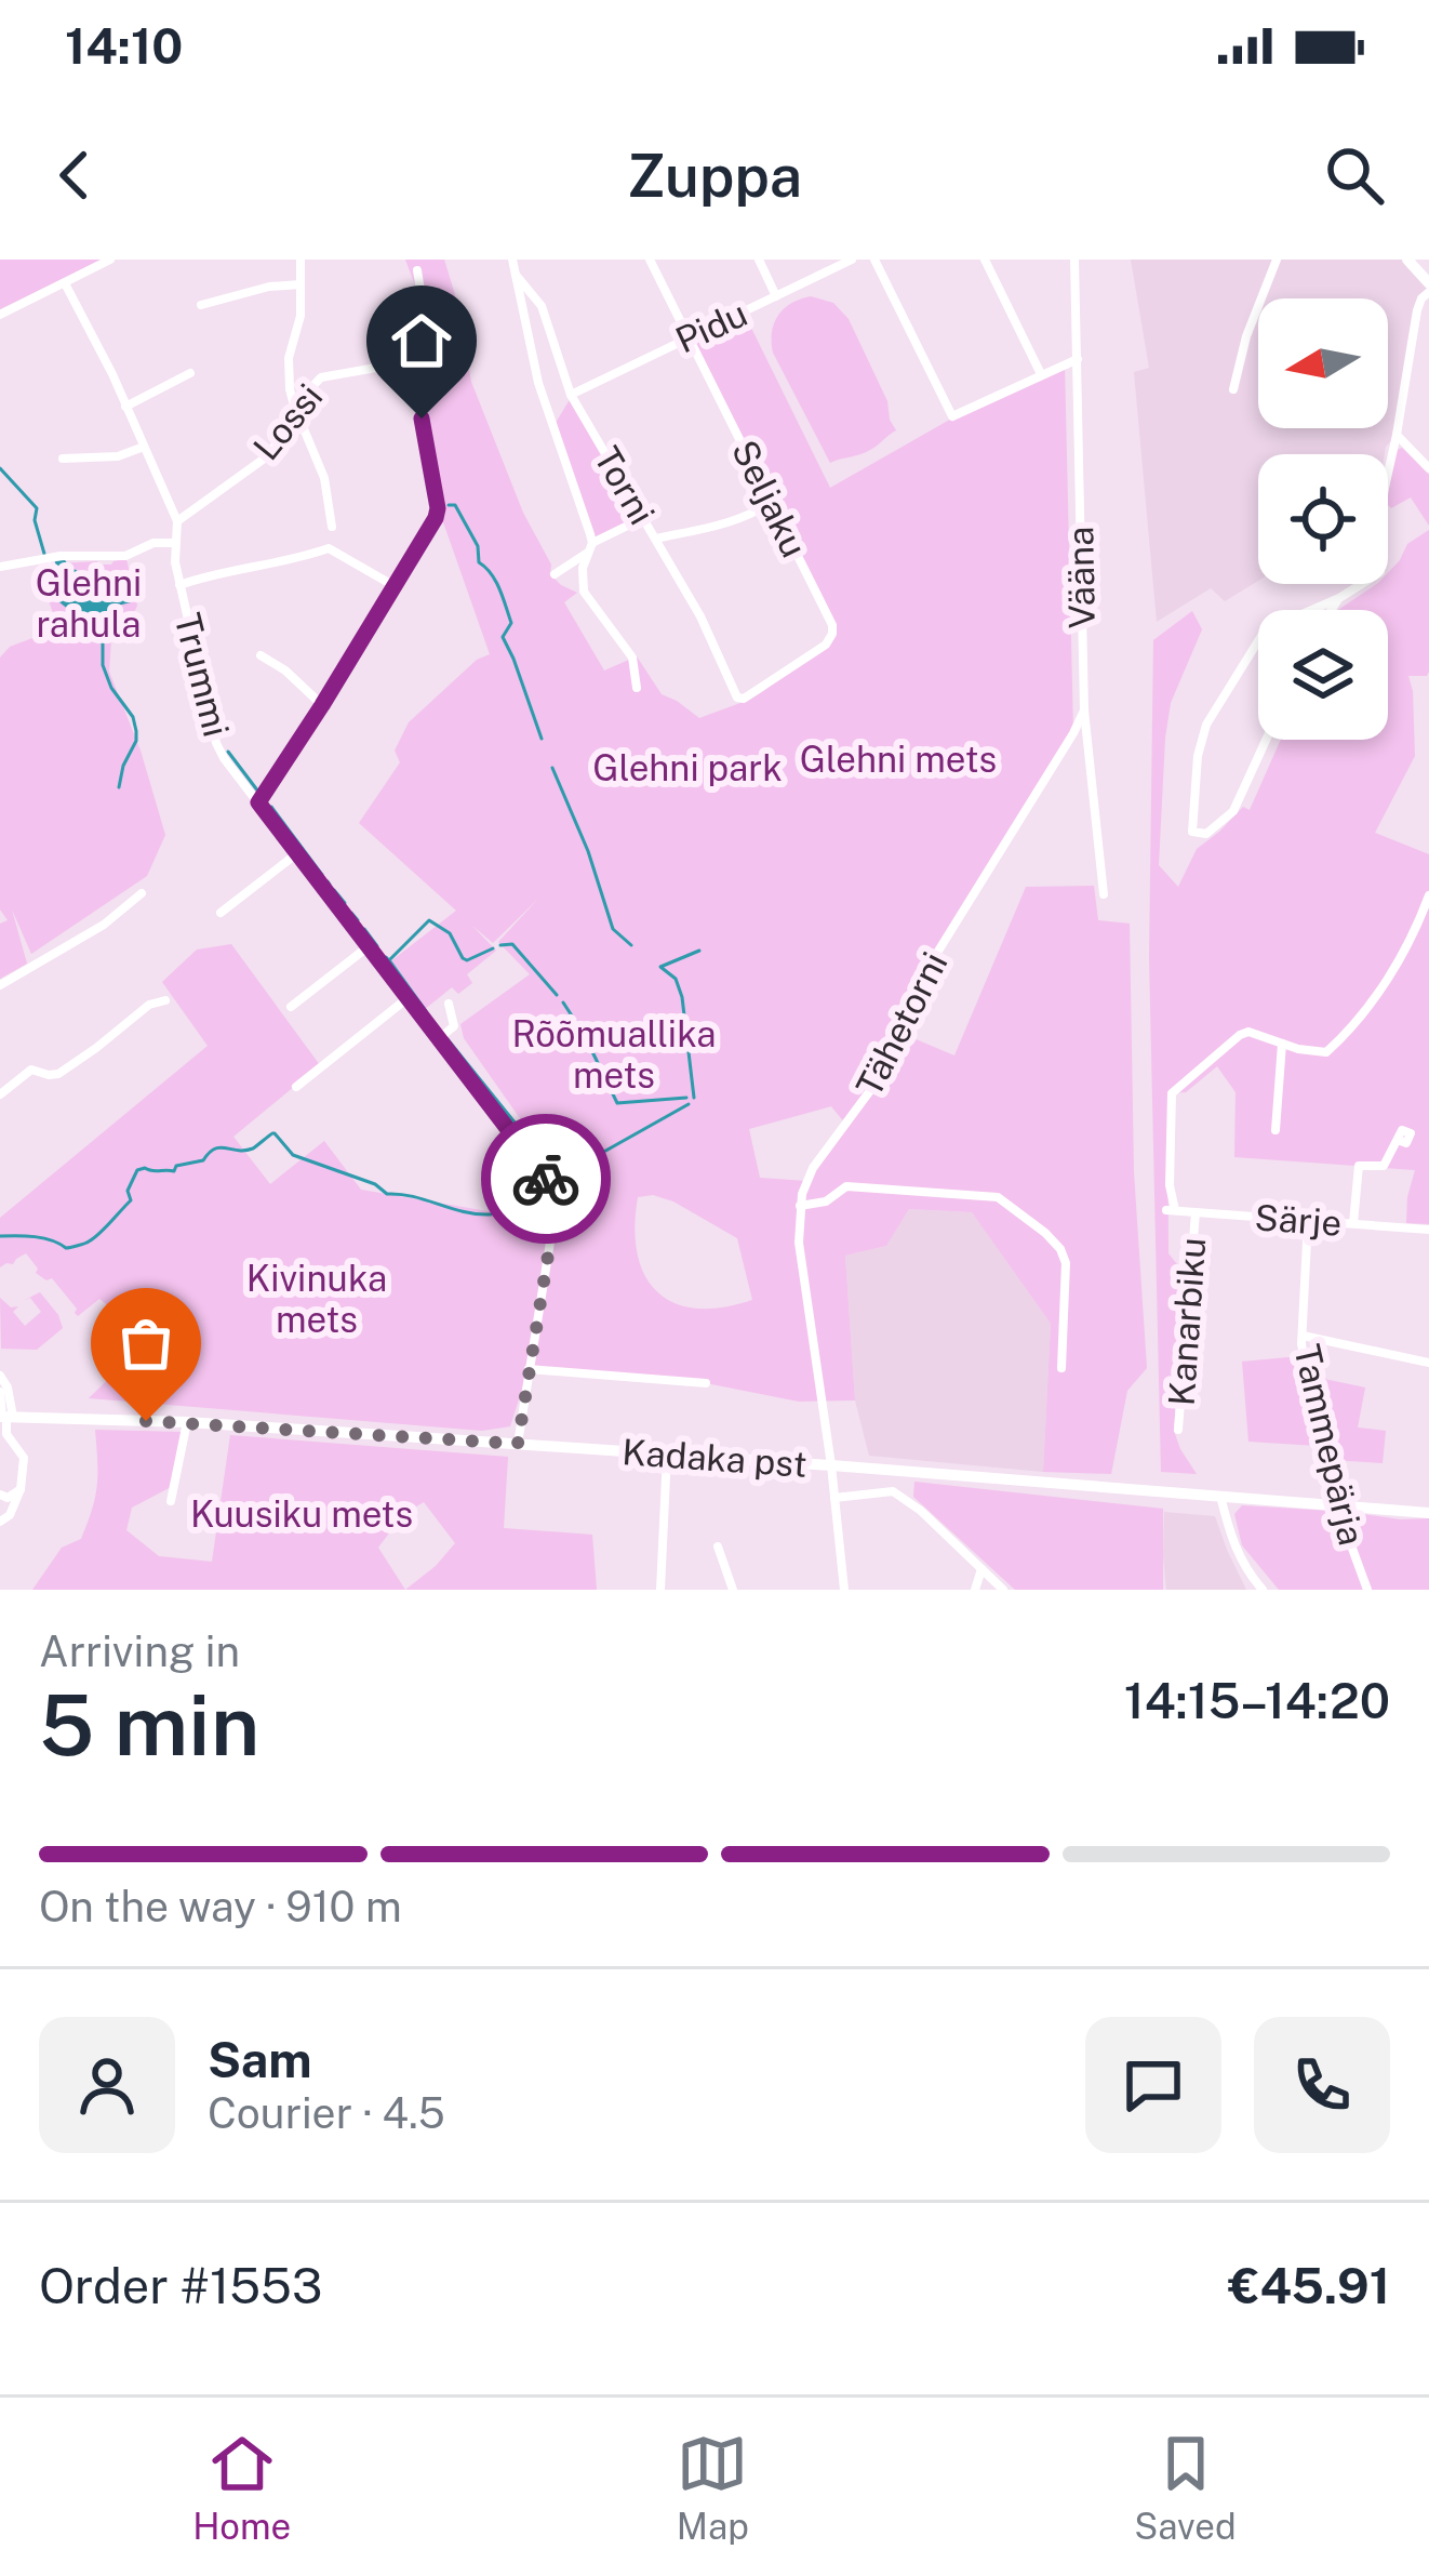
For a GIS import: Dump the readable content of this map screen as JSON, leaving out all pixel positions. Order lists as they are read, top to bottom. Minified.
{"streets":{"main road":["Kadaka pst"],"street":["Pidu","Lossi","Torni","Seljaku","Vääna","Trummi","Tähetorni","Särje","Kanarbiku","Tammepärja"]},"crossings":[["Pidu","Torni"],["Pidu","Seljaku"],["Lossi","Trummi"],["Torni","Seljaku"],["Vääna","Tähetorni"],["Trummi","Kadaka pst"],["Tähetorni","Kadaka pst"],["Särje","Kanarbiku"],["Särje","Tammepärja"],["Tammepärja","Kadaka pst"]],"parks":["Glehni rahula","Glehni mets","Glehni park","Rõõmuallika mets","Kivinuka mets","Kuusiku mets"],"north":"left","page":{"status":"14:10","header":"Zuppa","heading":["5 min","Arriving in","14:15–14:20"],"panel":["Sam","Courier · 4.5","Order #1553","€45.91"],"bar":"On the way · 910 m","tabs":["Home","Map","Saved"]}}
